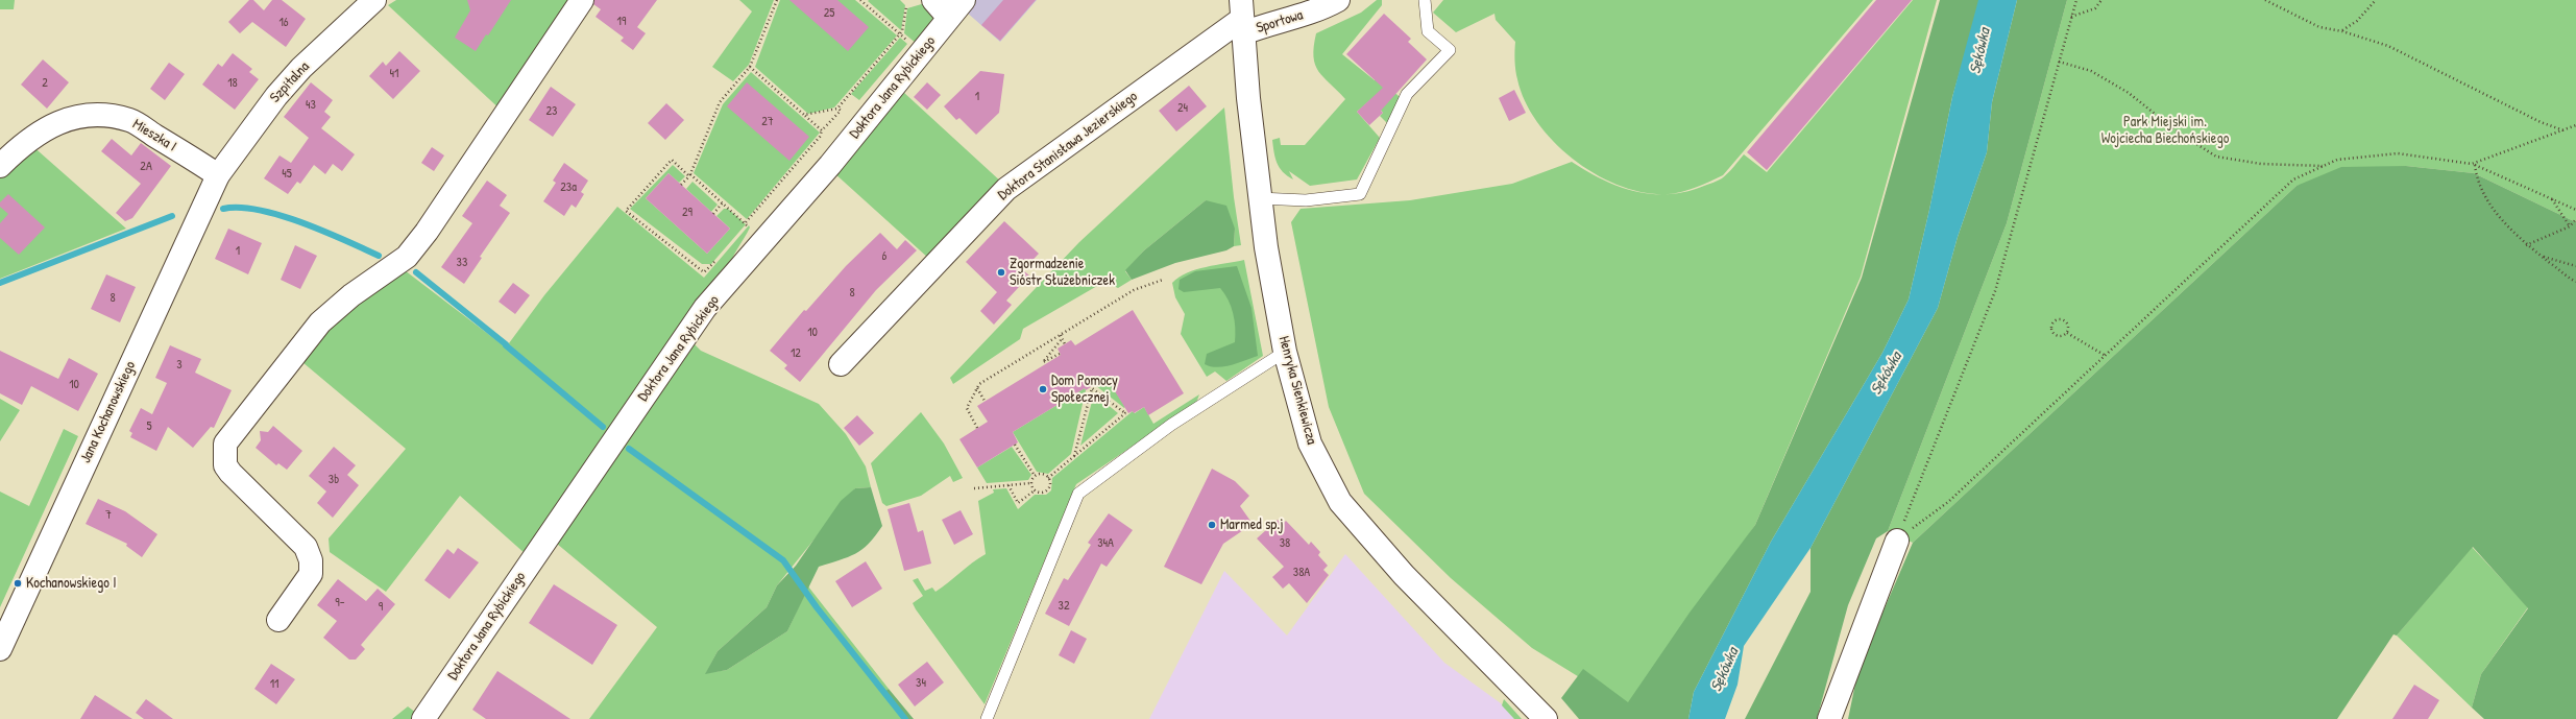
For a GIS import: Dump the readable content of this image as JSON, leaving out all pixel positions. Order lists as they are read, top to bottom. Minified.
{"streets":{"street":["Sportowa","Szpitalna","Doktora Jana Rybickiego","Mieszka I","Doktora Stanisława Jezierskiego","Henryka Sienkiewicza","Jana Kochanowskiego"]},"crossings":[["Sportowa","Doktora Stanisława Jezierskiego"],["Sportowa","Henryka Sienkiewicza"],["Szpitalna","Mieszka I"],["Szpitalna","Jana Kochanowskiego"],["Mieszka I","Jana Kochanowskiego"],["Doktora Stanisława Jezierskiego","Henryka Sienkiewicza"]],"water":["Sękówka"],"parks":["Park Miejski im. Wojciecha Biechońskiego"],"places":["Zgormadzenie Sióstr Służebniczek","Dom Pomocy Społecznej","Marmed sp.j","Kochanowskiego I"],"house_numbers":["25","19","16","41","2","18","1","43","24","23","27","2A","45","23a","29","1","6","33","8","8","10","12","3","10","5","3b","7","34A","38","38A","9-","32","9","34","11"]}
